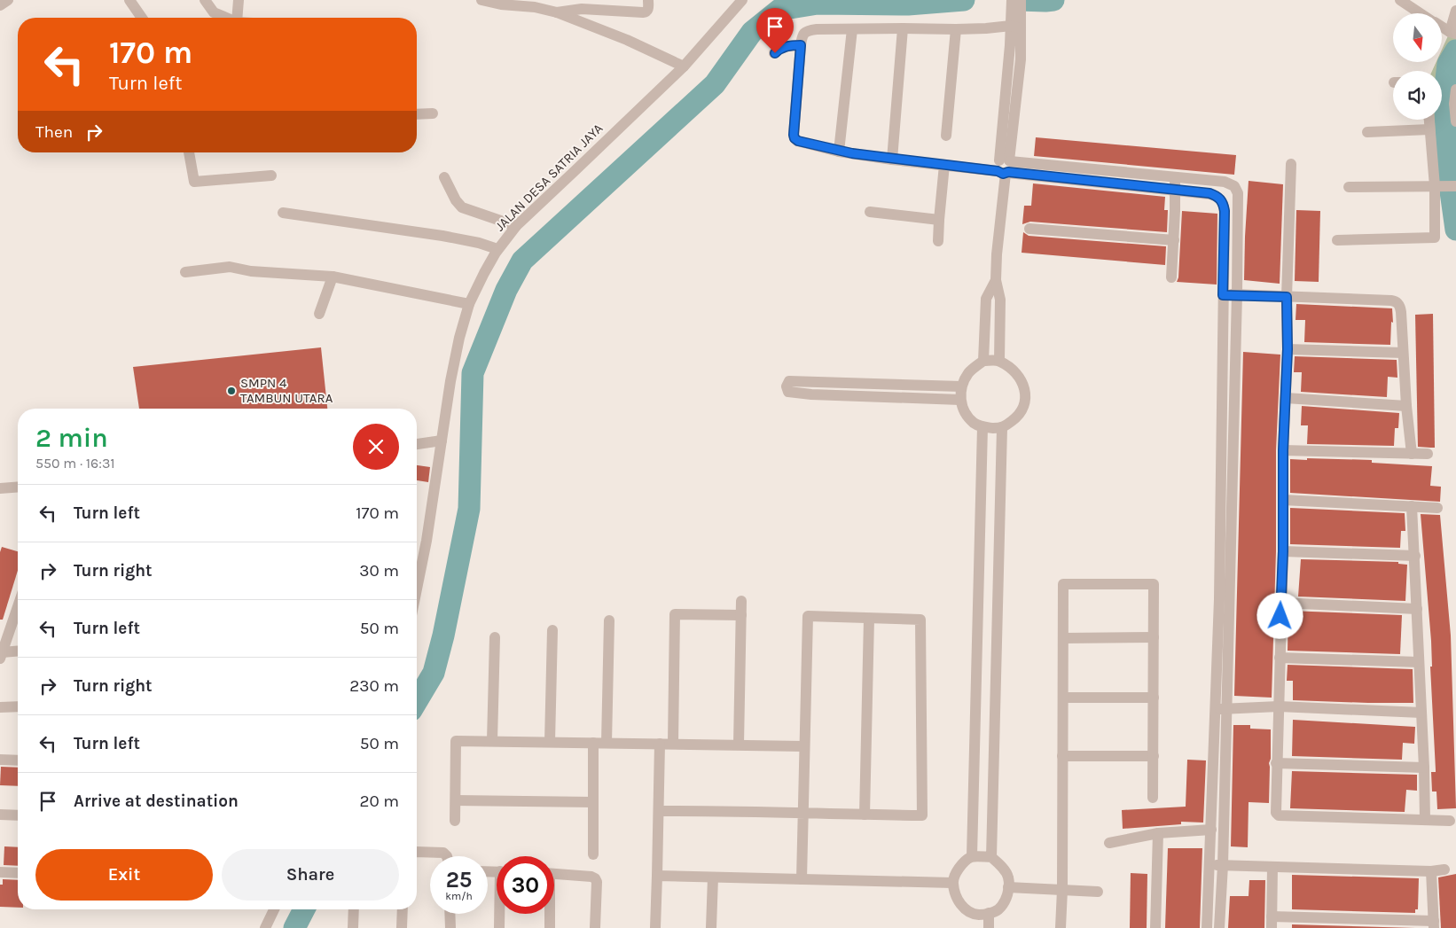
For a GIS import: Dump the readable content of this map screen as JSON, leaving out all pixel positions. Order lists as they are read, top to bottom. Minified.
{"streets":{"street":["JALAN DESA SATRIA JAYA"]},"places":["SMPN 4 TAMBUN UTARA"],"north":"bottom","page":{"turn":["170 m","Turn left"],"then":"Then","heading":["2 min","550 m · 16:31"],"list":[{"name":"Turn left","value":"170 m"},{"name":"Turn right","value":"30 m"},{"name":"Turn left","value":"50 m"},{"name":"Turn right","value":"230 m"},{"name":"Turn left","value":"50 m"},{"name":"Arrive at destination","value":"20 m"}],"buttons":["Exit","Share"],"speed":"25 km/h","limit":"30"}}
